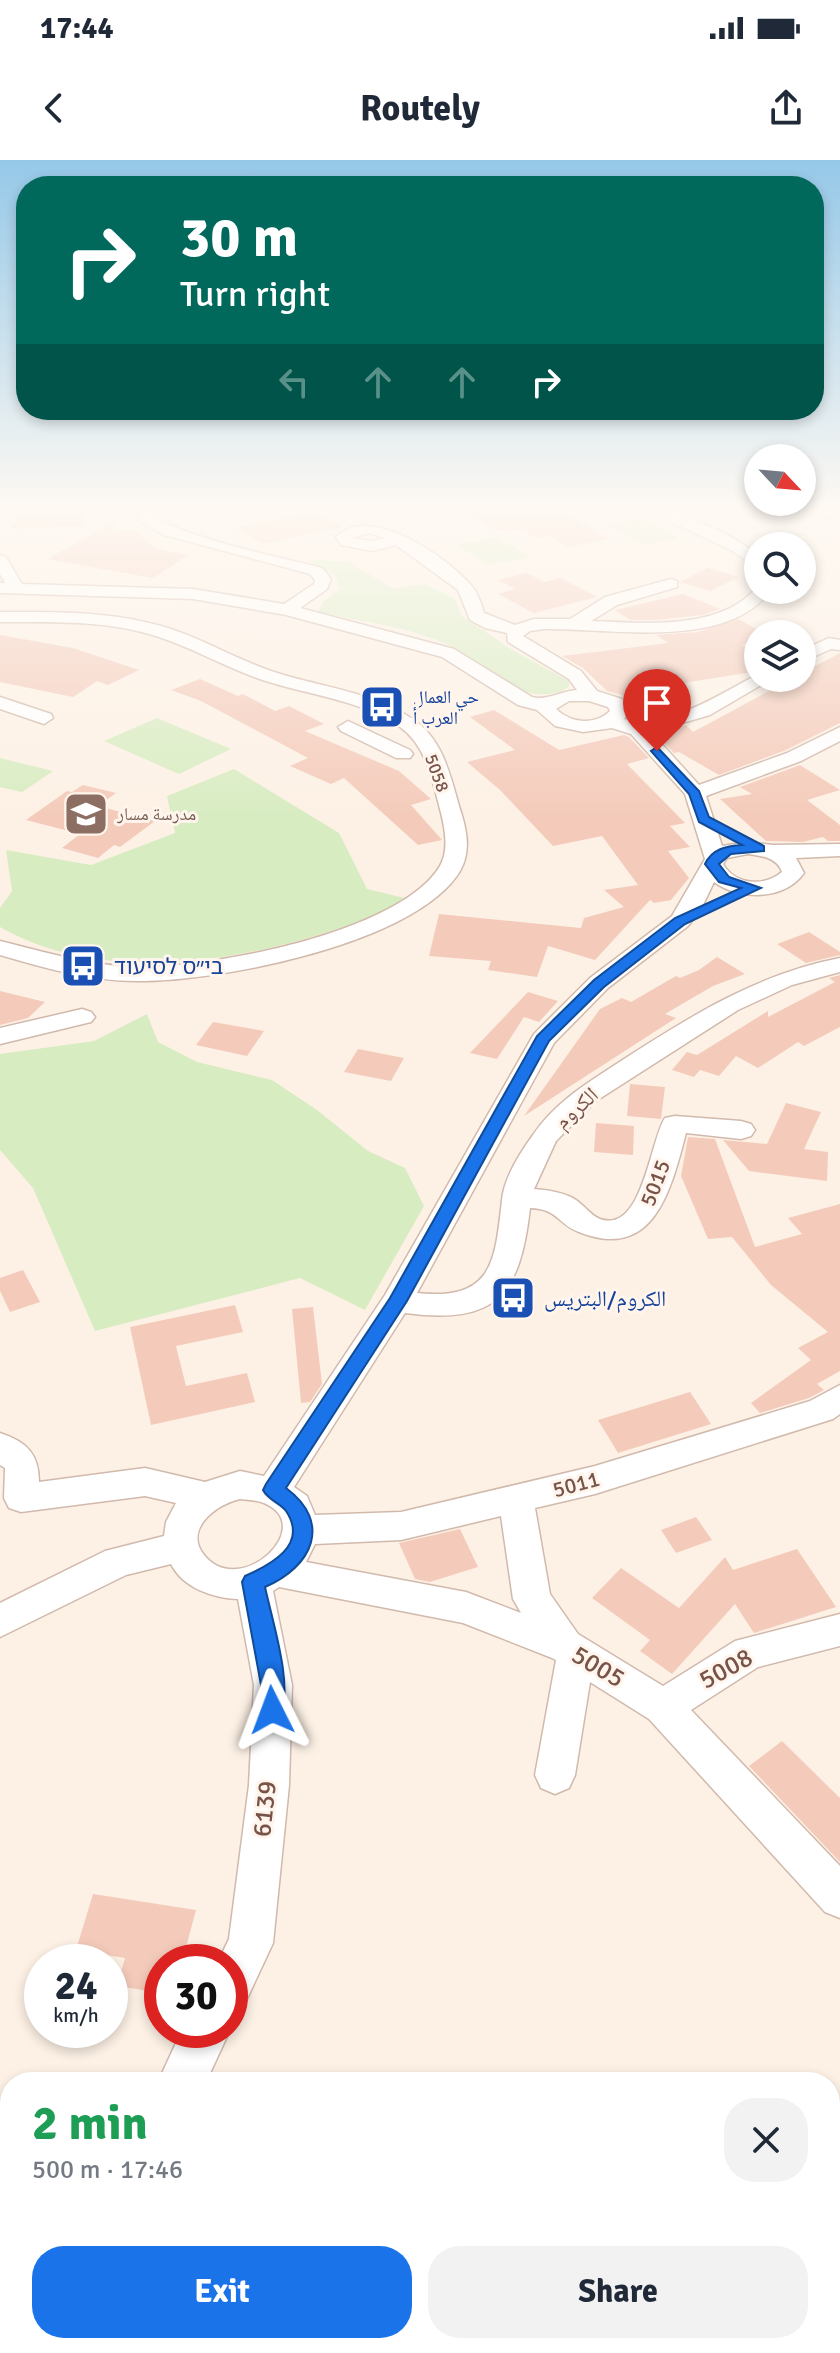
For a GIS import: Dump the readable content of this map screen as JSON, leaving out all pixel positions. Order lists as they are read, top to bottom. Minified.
{"streets":{"street":["5058","الكروم","5015","5011","5005","5008","6139"]},"crossings":[["الكروم","5015"],["5011","5005"],["5011","6139"],["5005","5008"],["5005","6139"]],"places":{"bus stop":["حي العمال العرب أ","בי״ס לסיעוד","الكروم/البتريس"],"school or university":["مدرسة مسار"]},"north":"bottom right","page":{"status":"17:44","header":"Routely","turn":["30 m","Turn right"],"speed":"24 km/h","limit":"30","heading":["2 min","500 m · 17:46"],"buttons":["Exit","Share"]}}
